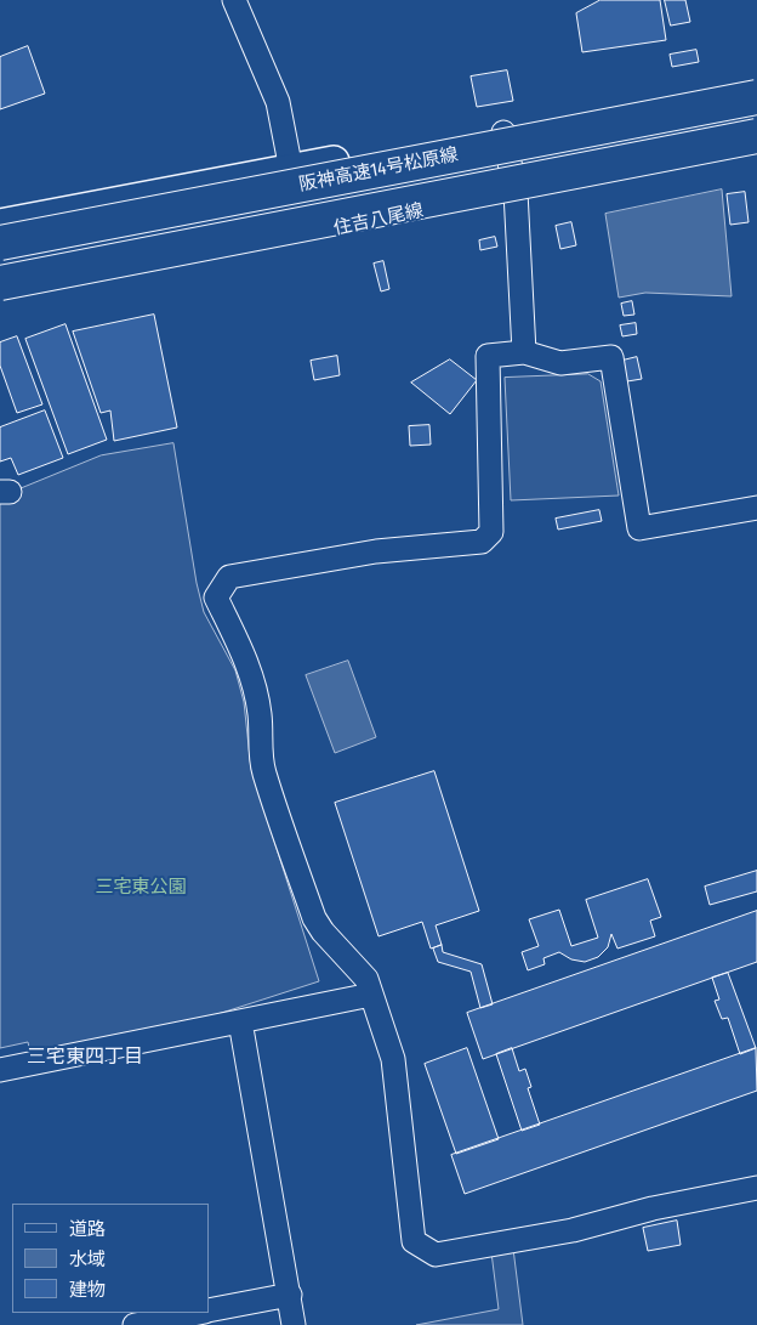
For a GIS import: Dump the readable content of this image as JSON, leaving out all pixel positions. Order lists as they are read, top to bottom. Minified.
{"streets":{"highway":["阪神高速14号松原線"],"main road":["住吉八尾線"]},"districts":["三宅東四丁目"],"parks":["三宅東公園"],"legend":["道路","水域","建物"]}
